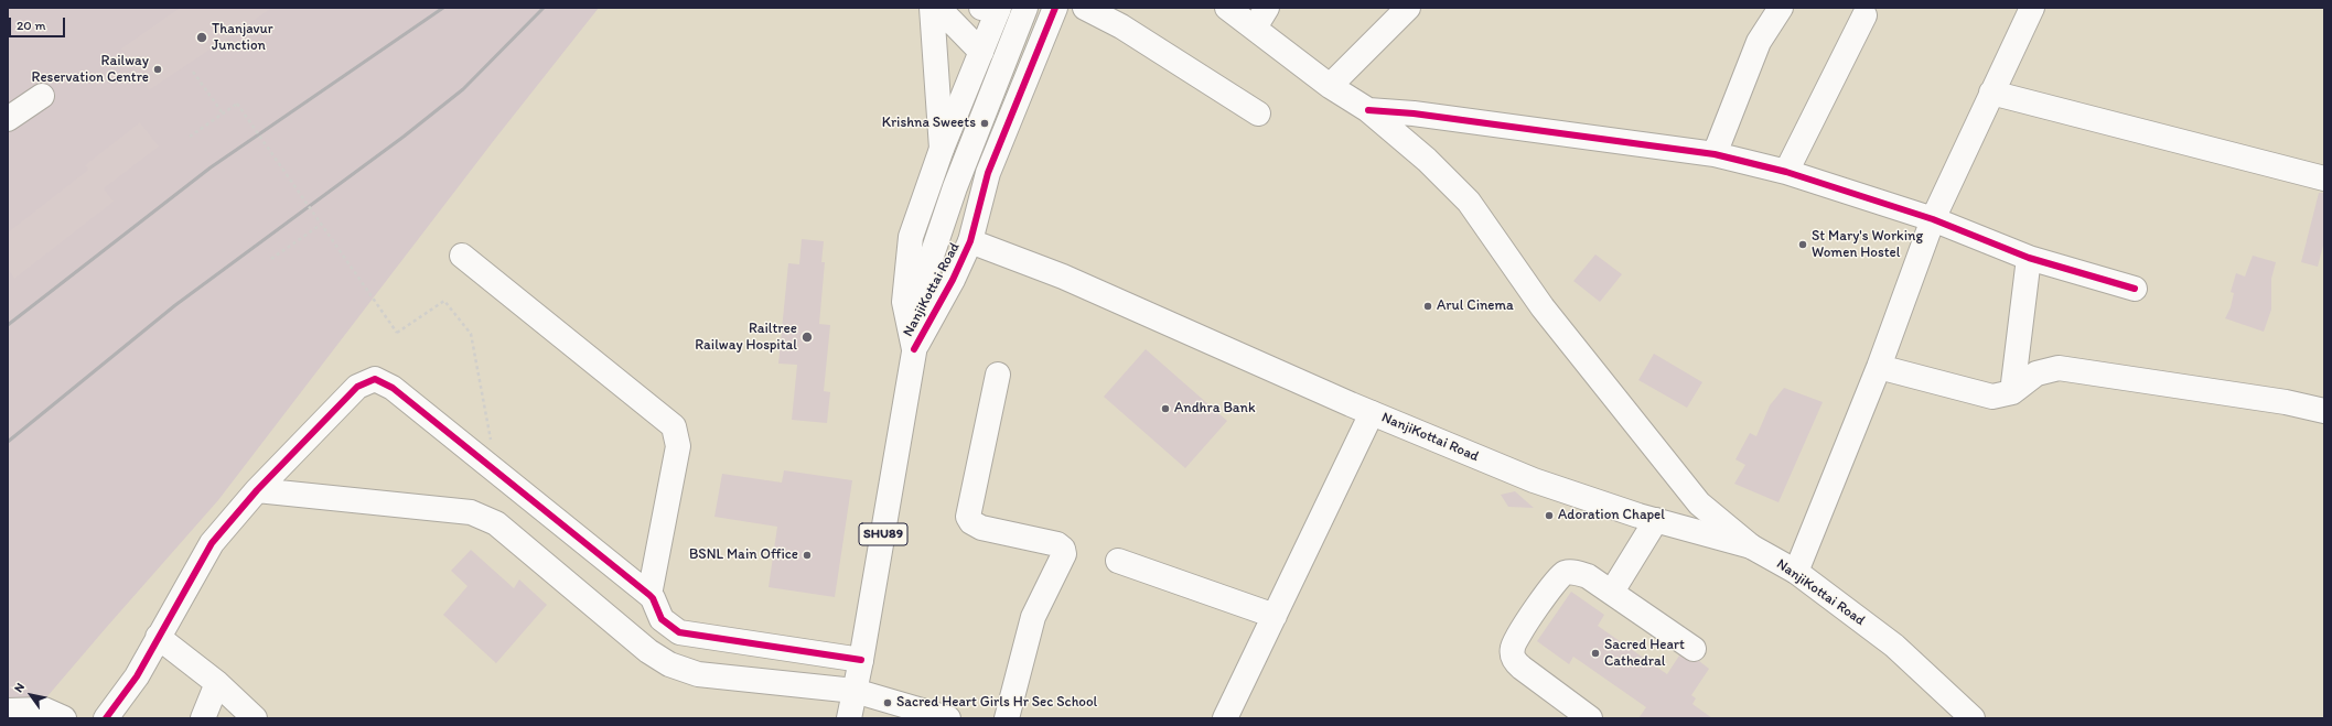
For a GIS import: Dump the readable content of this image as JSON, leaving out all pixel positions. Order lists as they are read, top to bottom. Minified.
{"streets":{"street":["NanjiKottai Road","SHU89"]},"crossings":[["NanjiKottai Road","SHU89"]],"places":["Thanjavur Junction","Railway Reservation Centre","Krishna Sweets","St Mary's Working Women Hostel","Arul Cinema","Railtree Railway Hospital","Andhra Bank","Adoration Chapel","BSNL Main Office","Sacred Heart Cathedral","Sacred Heart Girls Hr Sec School"],"scale_bar":"20 m","north":"top left"}
